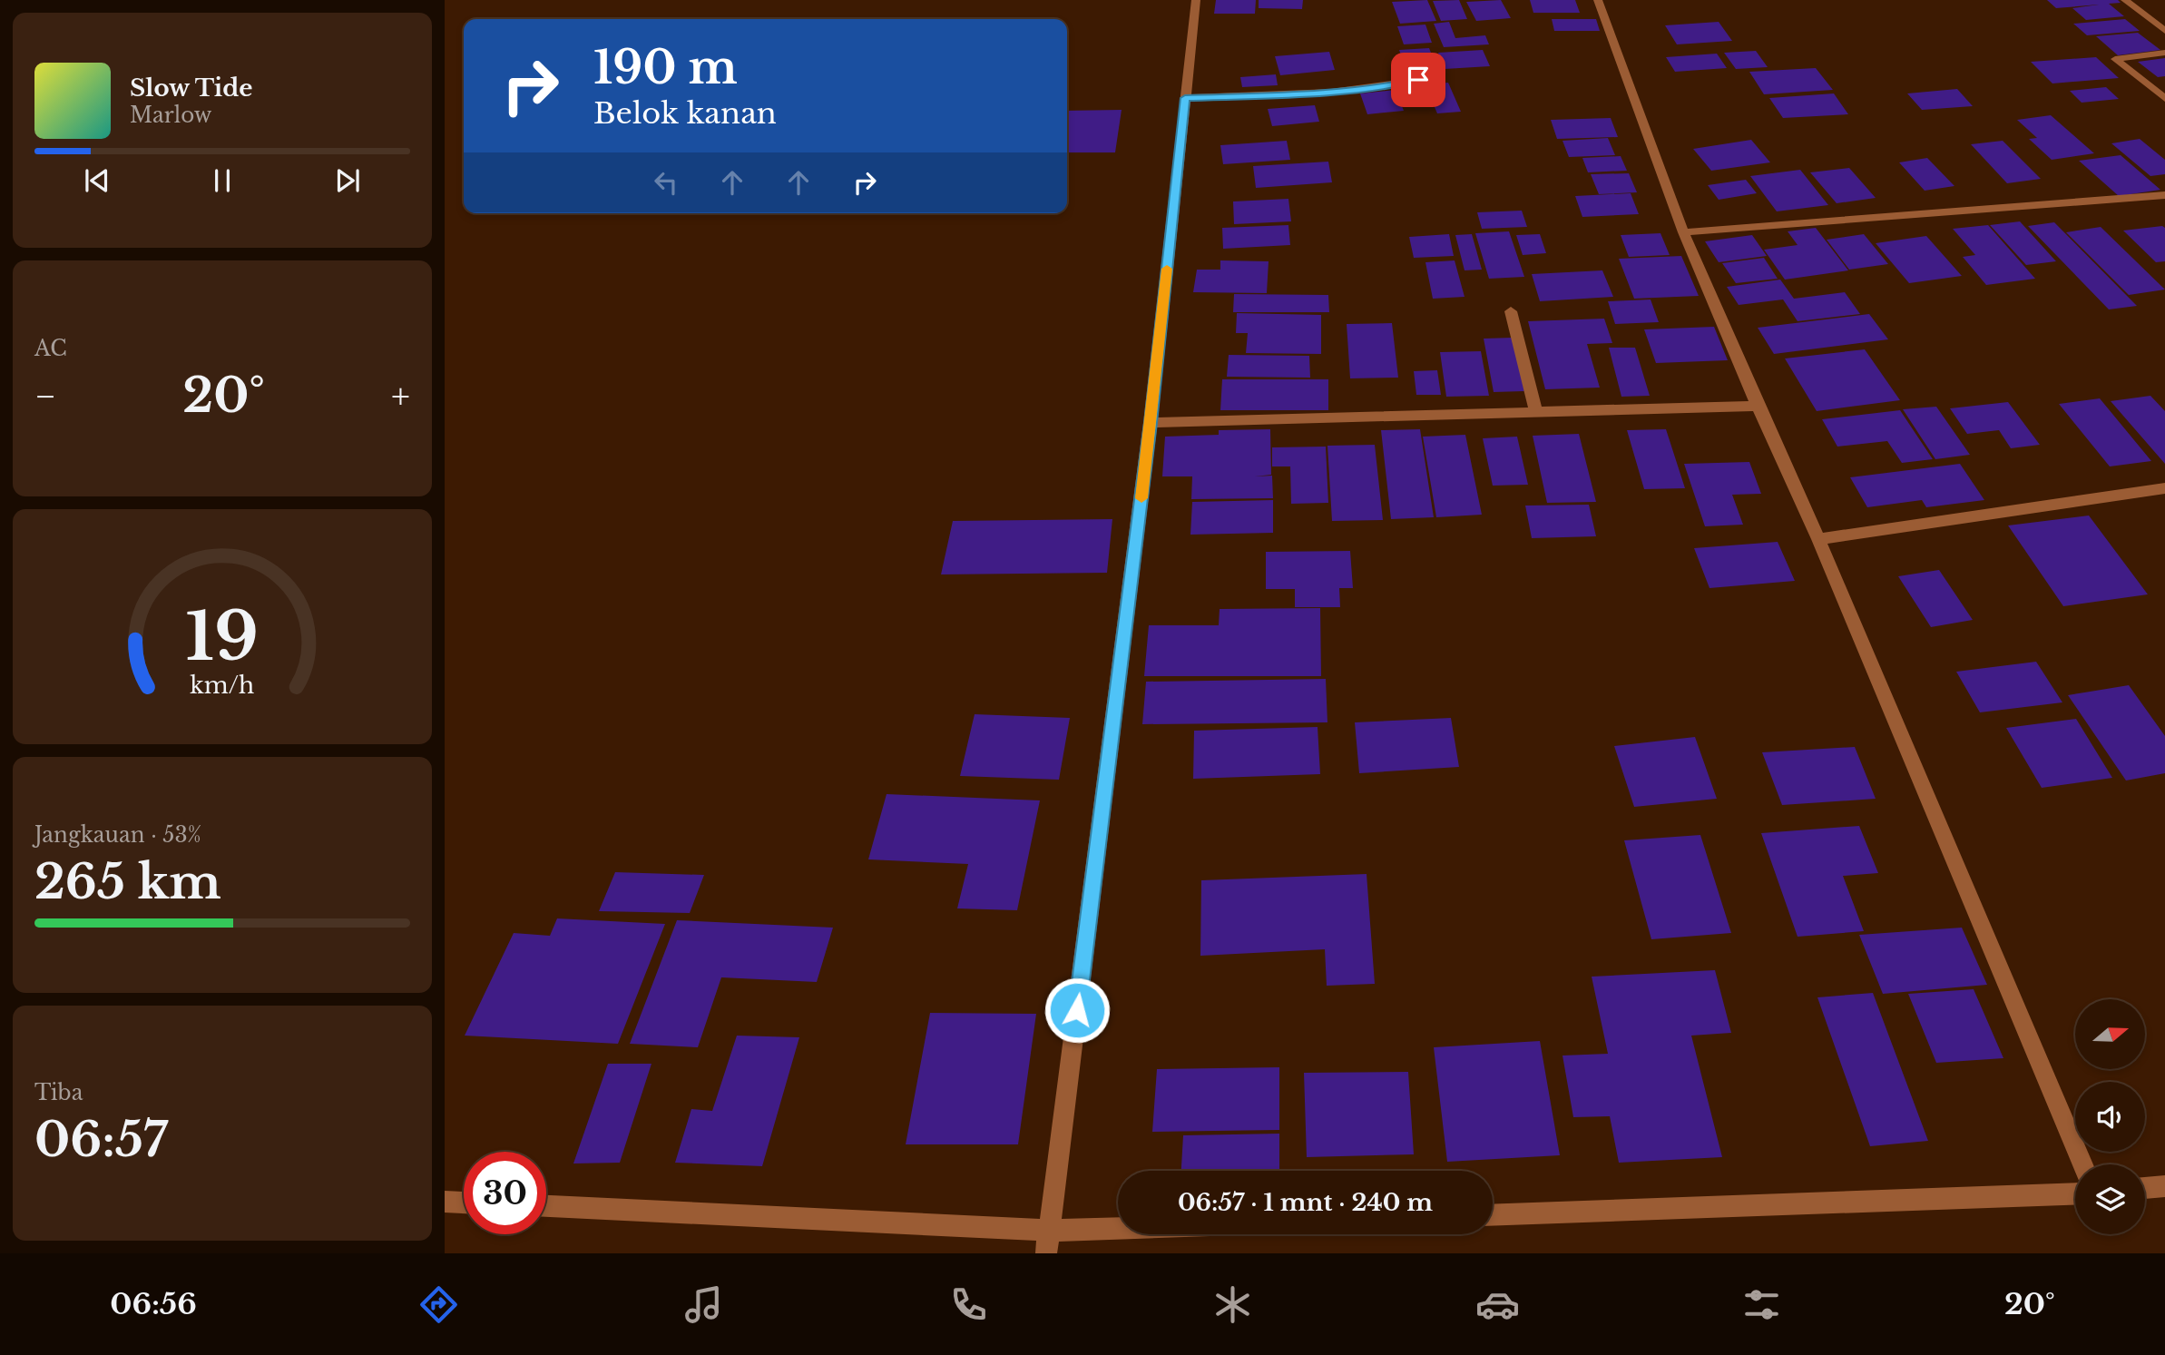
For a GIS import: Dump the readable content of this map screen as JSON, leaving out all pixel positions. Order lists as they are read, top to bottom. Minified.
{"north":"right","page":{"turn":["190 m","Belok kanan"],"song":["Slow Tide","Marlow"],"tile":["AC",["Jangkauan · 53%","265 km"],["Tiba","06:57"]],"heat":["−","20°","+"],"limit":"30","trip":"06:57 · 1 mnt · 240 m","tabs":["06:56","20°"],"gauge":["19","km/h"]}}
